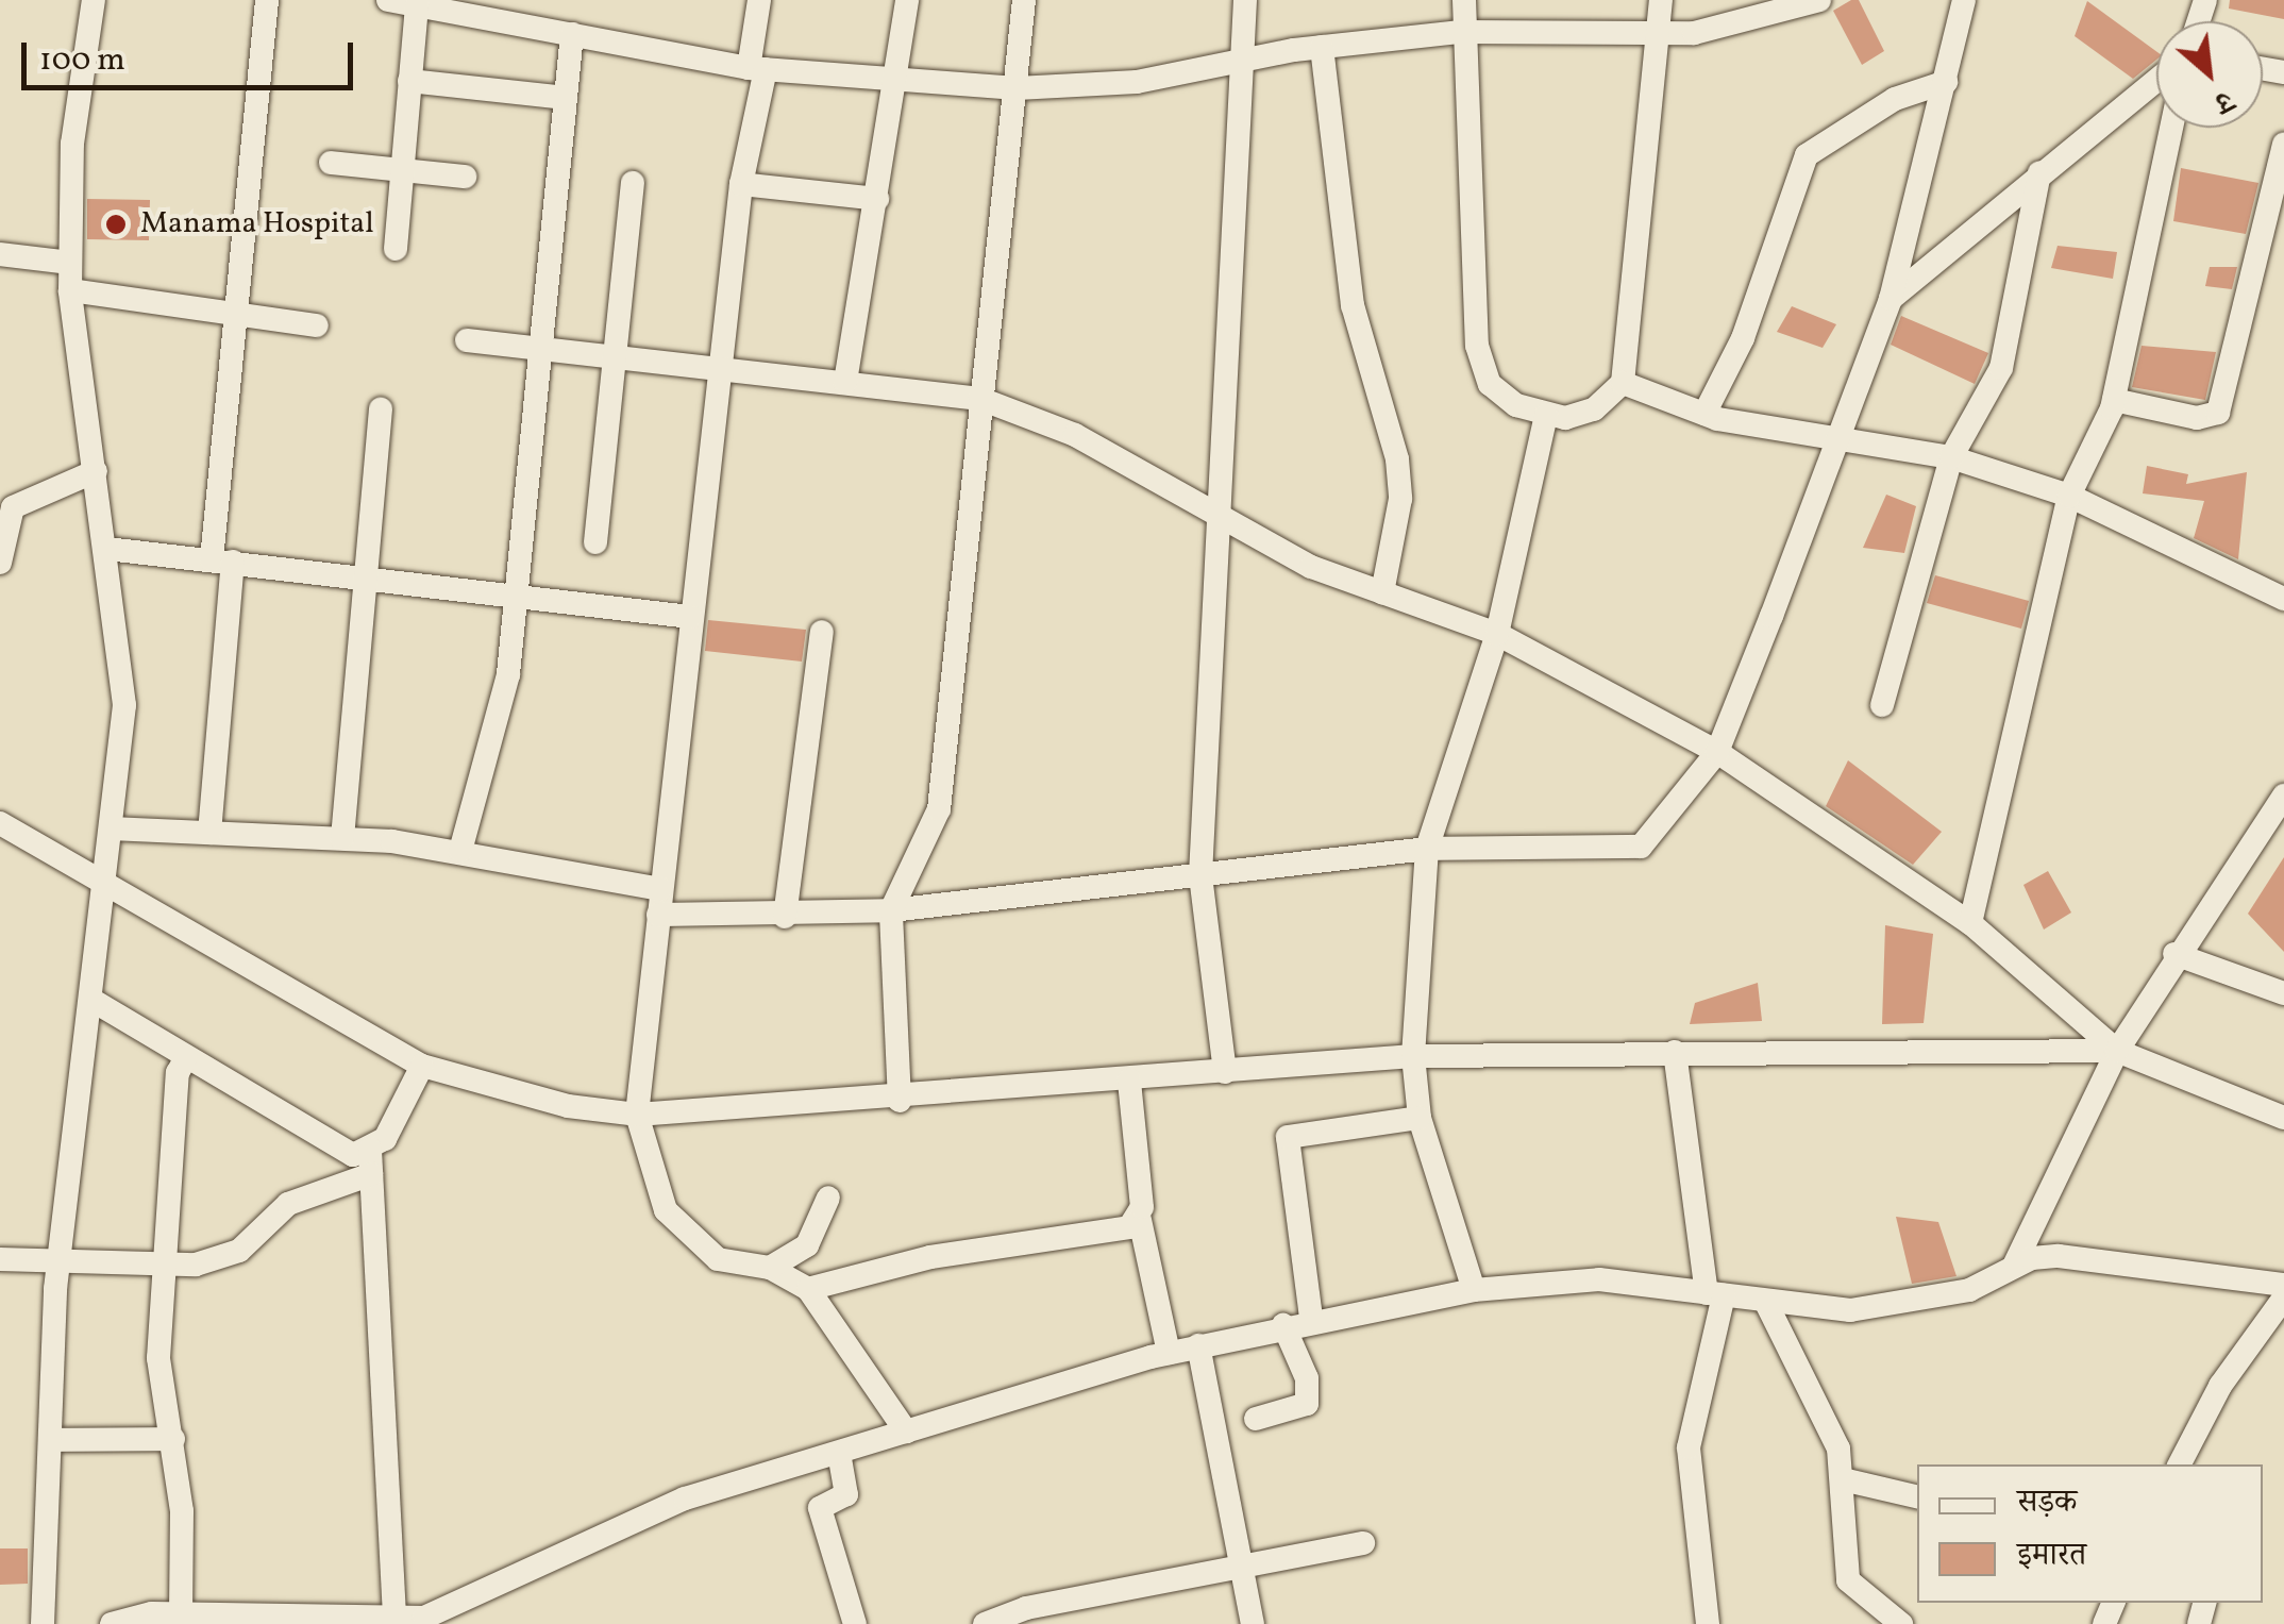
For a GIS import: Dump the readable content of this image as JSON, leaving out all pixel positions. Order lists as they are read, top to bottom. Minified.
{"places":["Manama Hospital"],"legend":["सड़क","इमारत"],"scale_bar":"100 m","north":"bottom right"}
